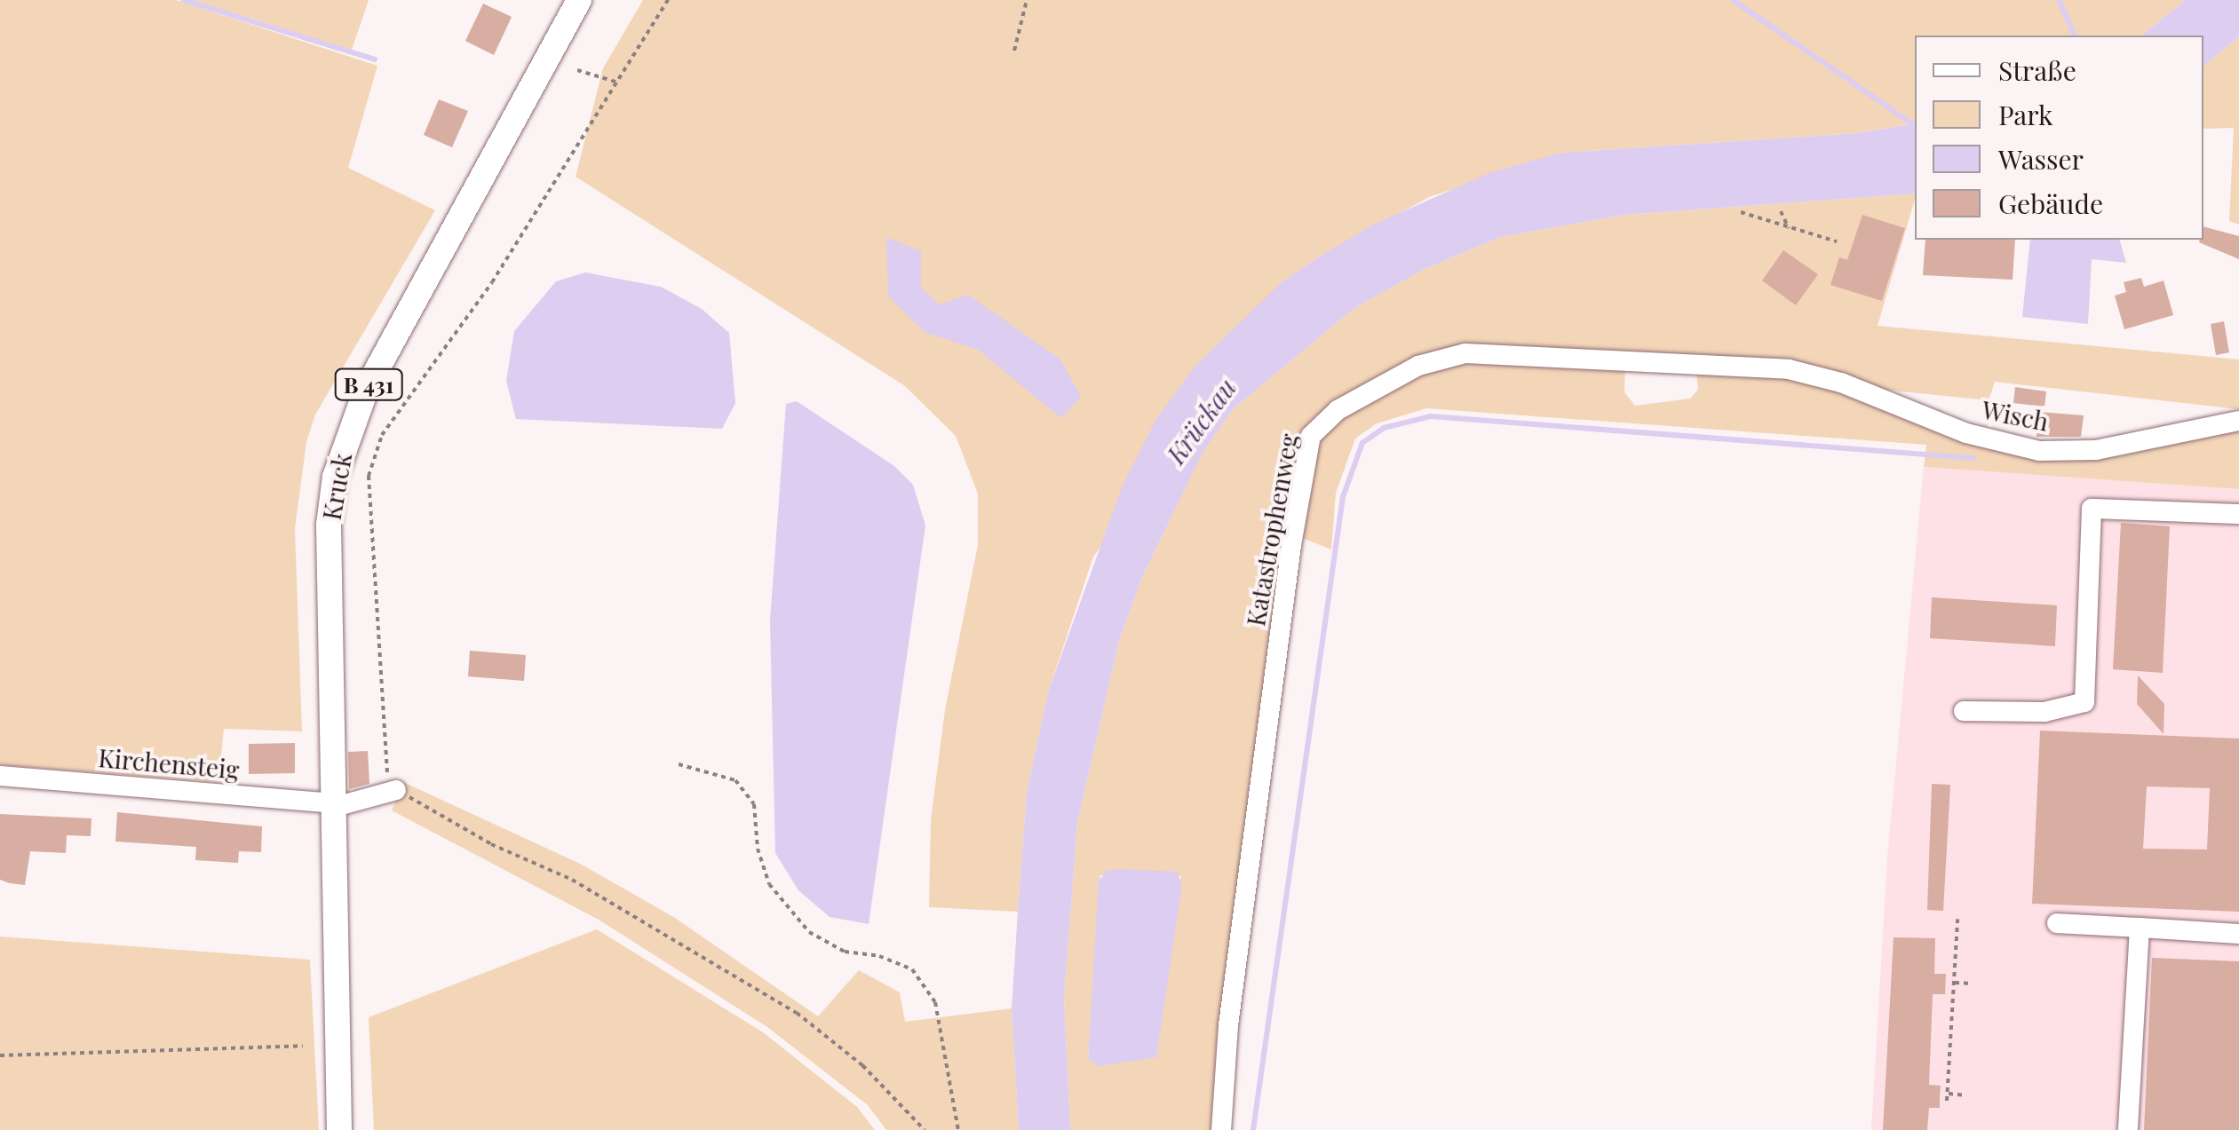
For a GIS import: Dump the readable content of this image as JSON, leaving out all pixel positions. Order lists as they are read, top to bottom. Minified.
{"streets":{"main road":["B 431","Kruck"],"street":["Wisch","Katastrophenweg","Kirchensteig"]},"crossings":[["Wisch","Katastrophenweg"],["Kruck","Kirchensteig"]],"water":["Krückau"],"legend":["Straße","Park","Wasser","Gebäude"]}
